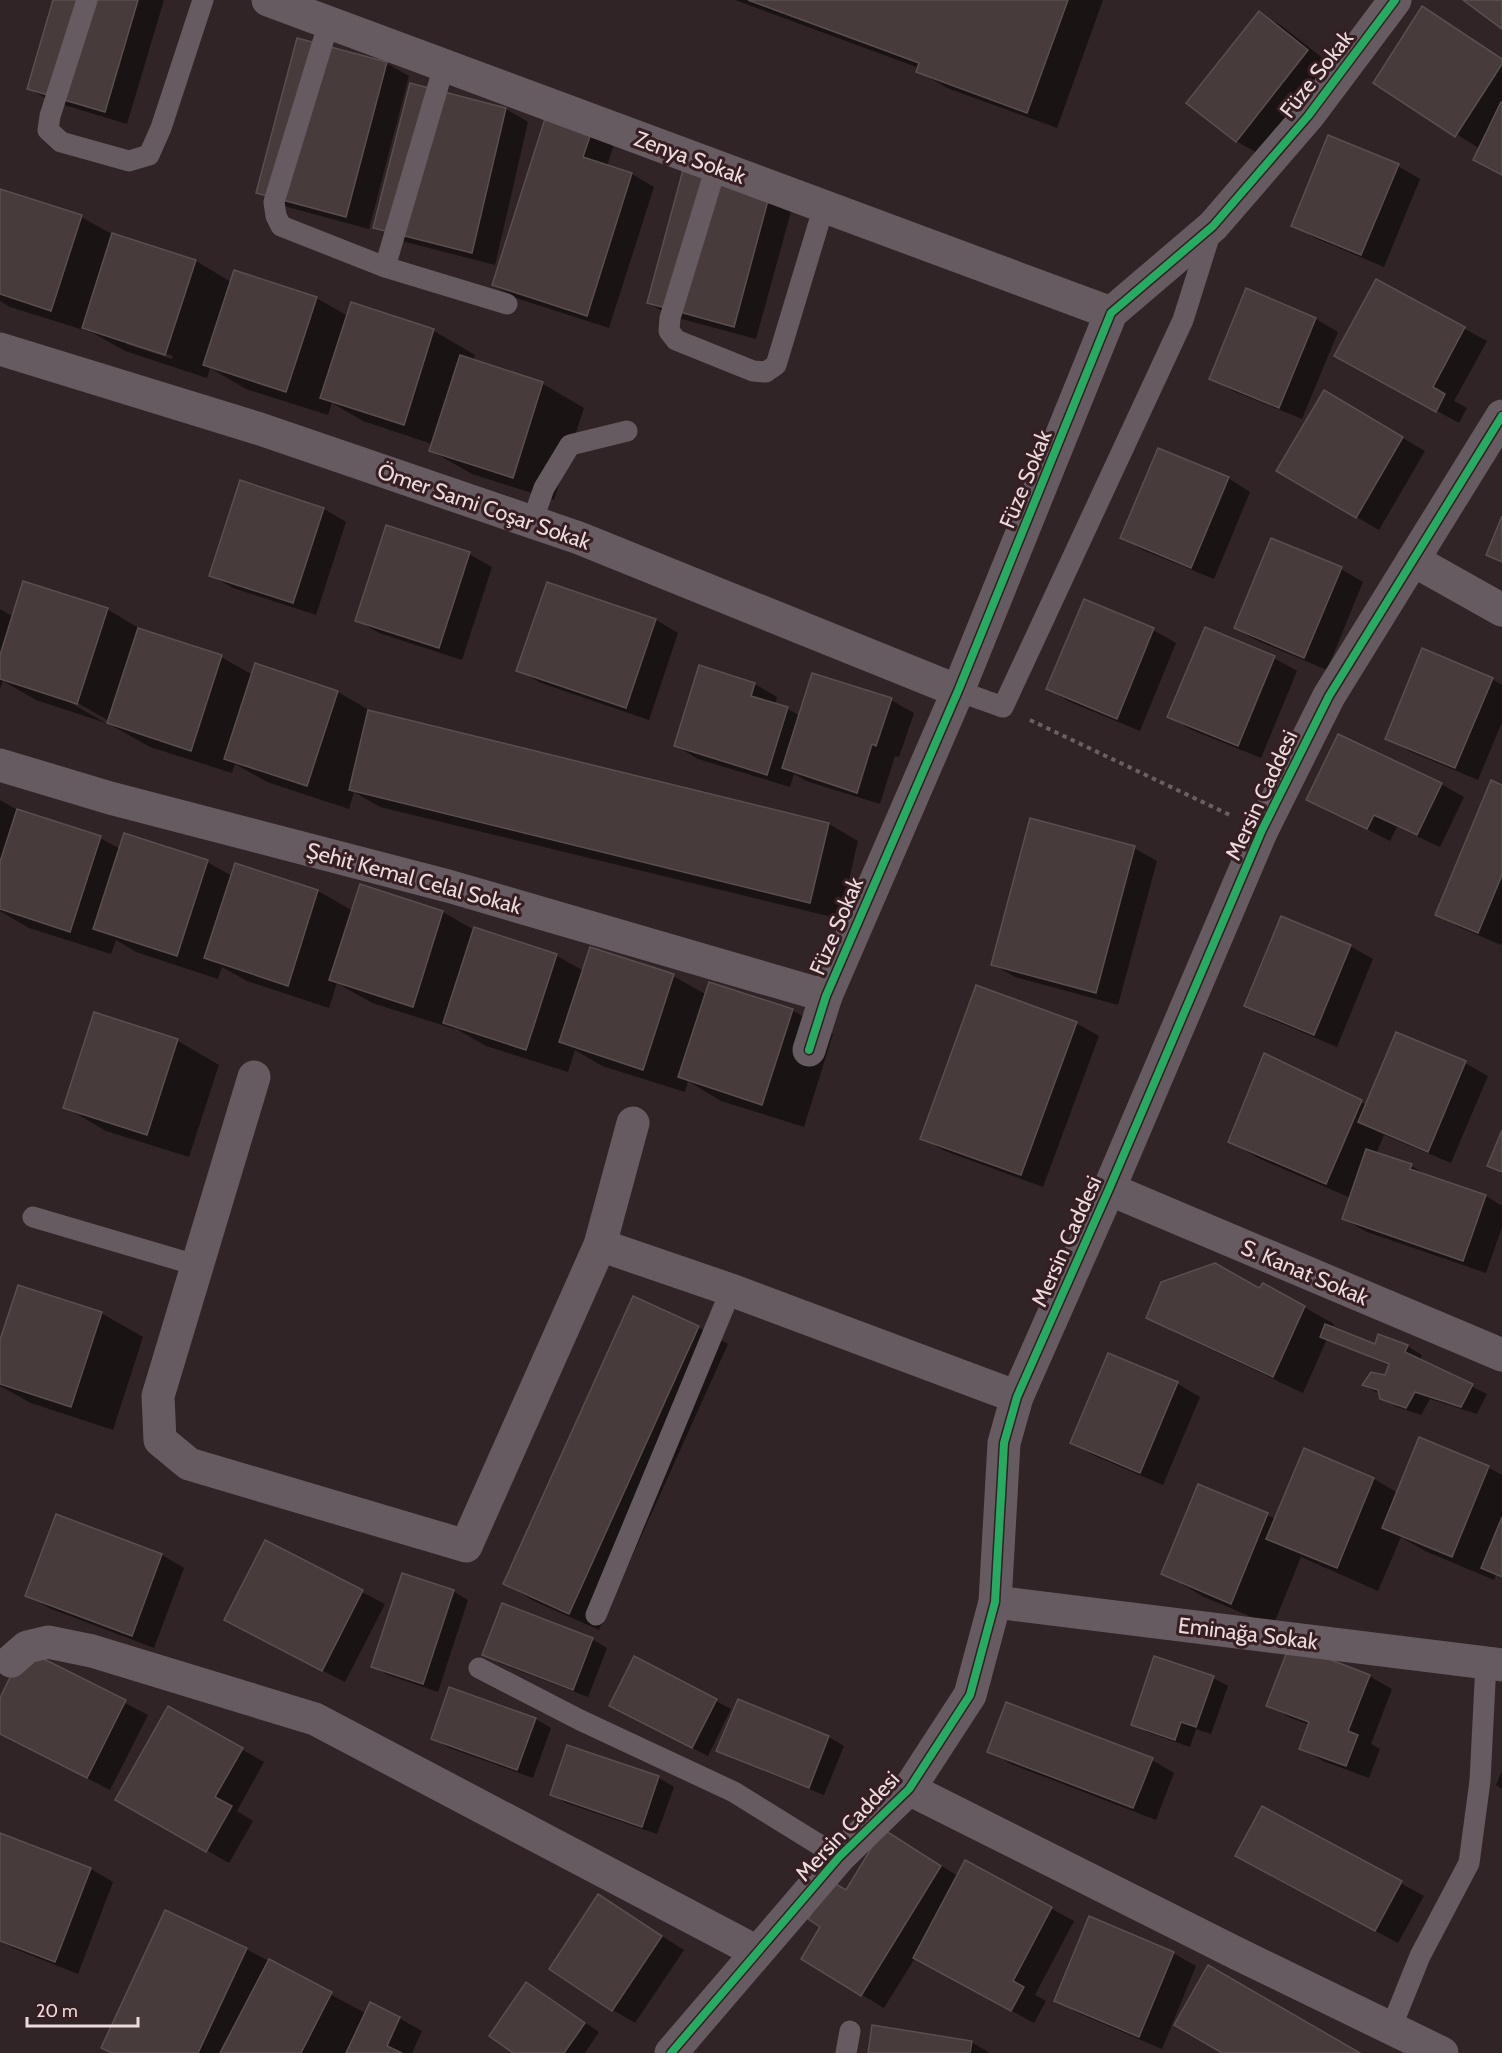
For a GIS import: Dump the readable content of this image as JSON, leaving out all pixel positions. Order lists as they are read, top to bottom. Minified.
{"streets":{"street":["Füze Sokak","Zenya Sokak","Ömer Sami Coşar Sokak","Mersin Caddesi","Şehit Kemal Celal Sokak","S. Kanat Sokak","Eminağa Sokak"]},"crossings":[["Füze Sokak","Zenya Sokak"],["Füze Sokak","Ömer Sami Coşar Sokak"],["Füze Sokak","Şehit Kemal Celal Sokak"],["Mersin Caddesi","S. Kanat Sokak"],["Mersin Caddesi","Eminağa Sokak"]],"scale_bar":"20 m"}
